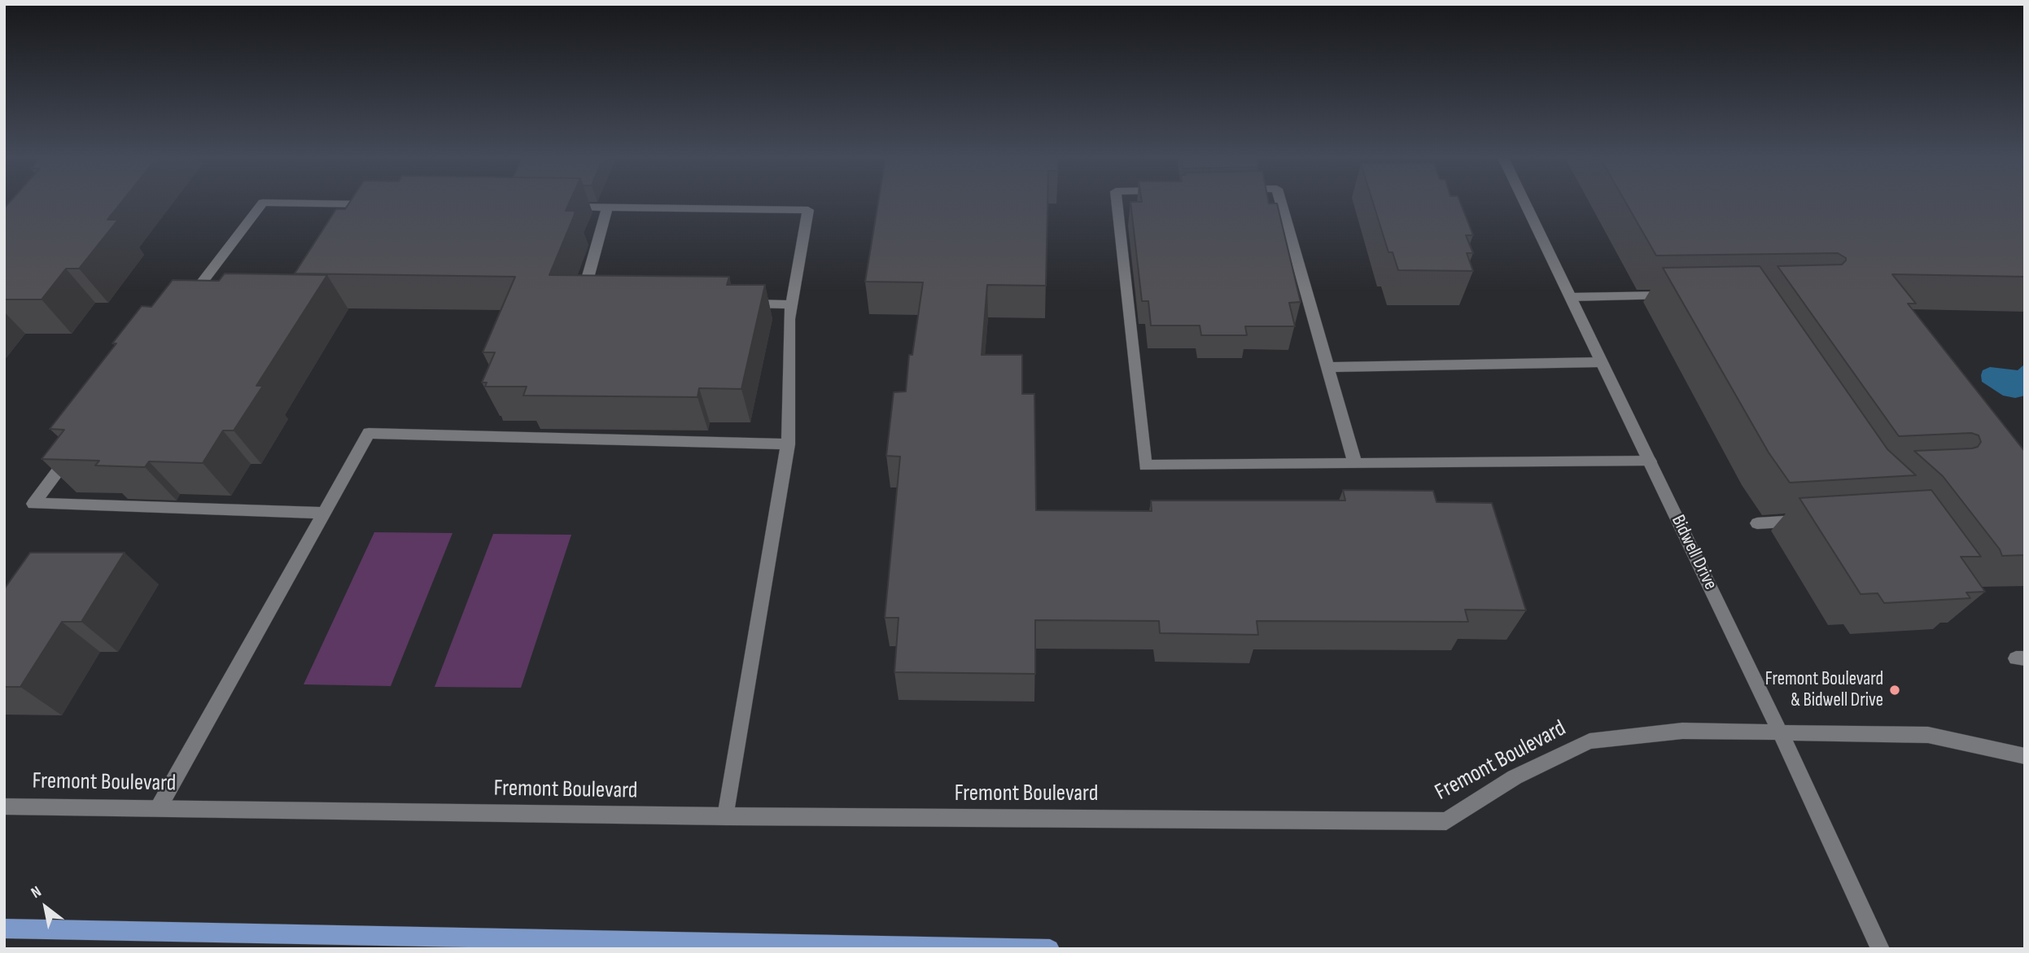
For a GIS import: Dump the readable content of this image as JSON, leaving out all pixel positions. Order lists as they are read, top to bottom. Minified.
{"streets":{"street":["Bidwell Drive","Fremont Boulevard"]},"crossings":[["Bidwell Drive","Fremont Boulevard"]],"places":["Fremont Boulevard & Bidwell Drive"],"north":"top left"}
